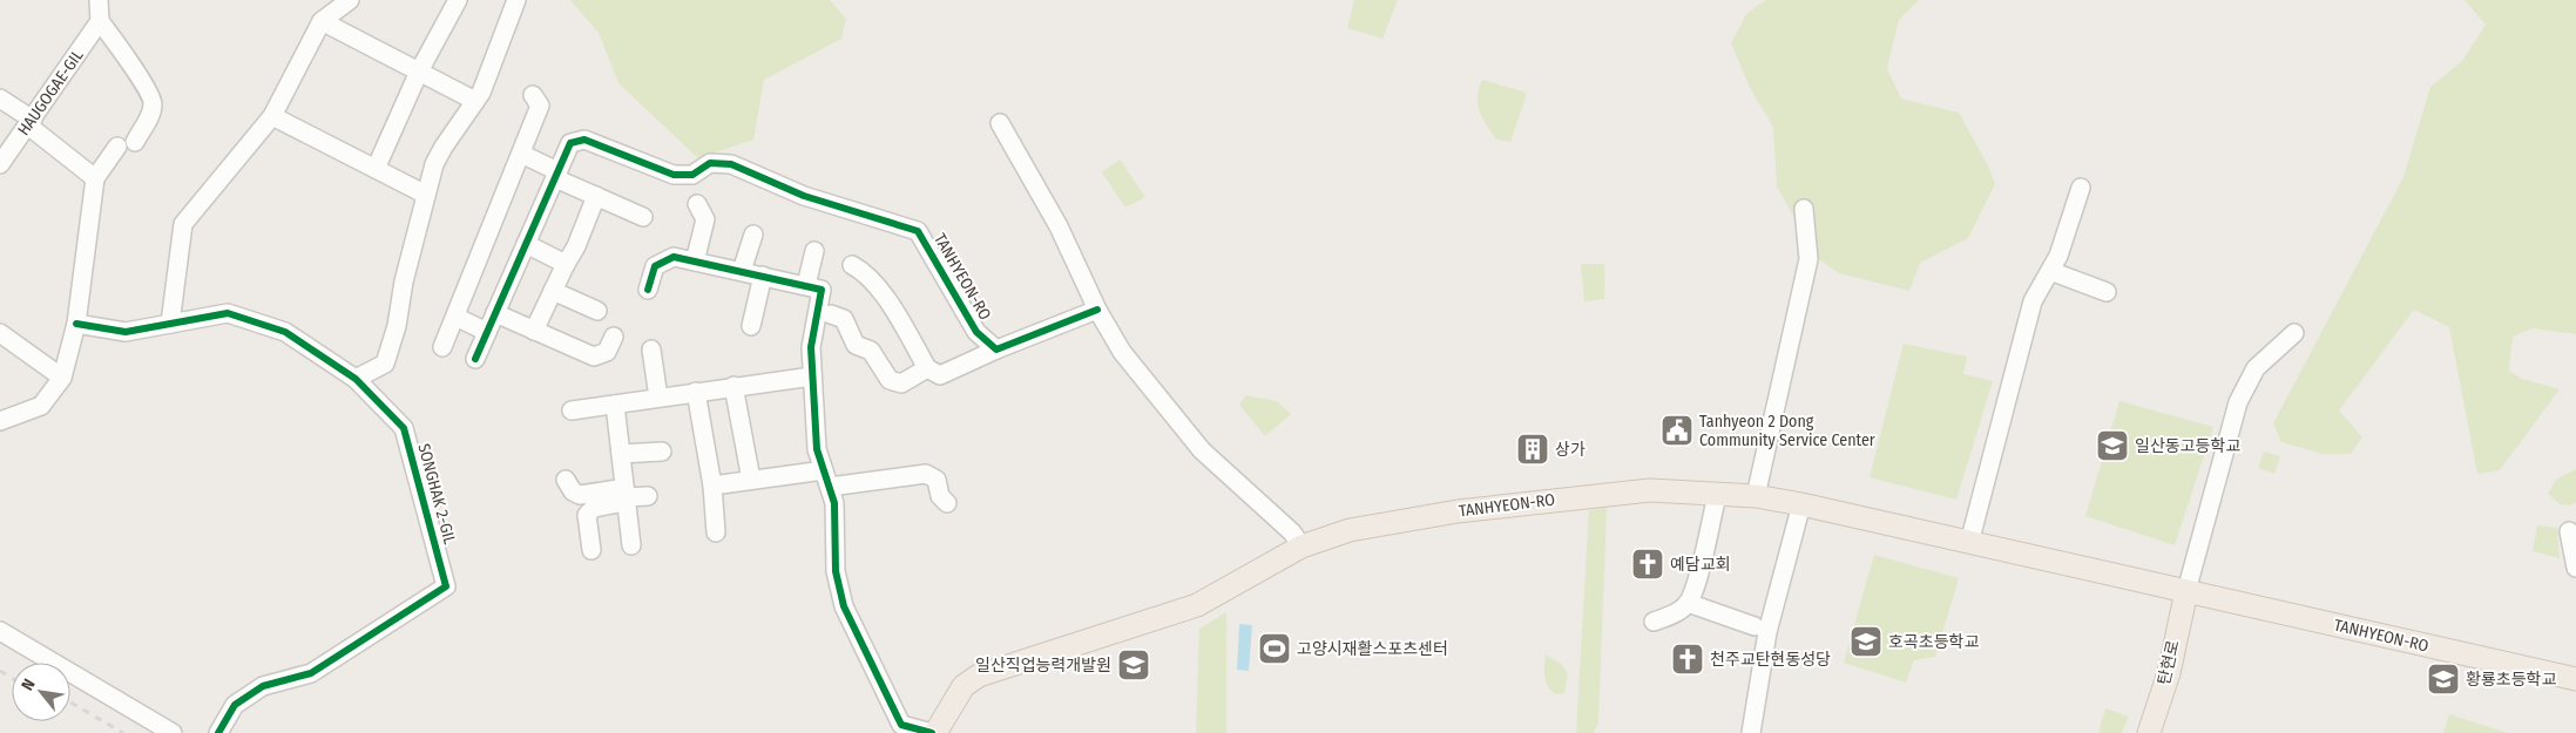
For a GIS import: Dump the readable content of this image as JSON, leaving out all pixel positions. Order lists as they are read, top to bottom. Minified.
{"streets":{"main road":["TANHYEON-RO","탄현로"],"street":["HAUGOGAE-GIL","SONGHAK 2-GIL"]},"crossings":[["TANHYEON-RO","탄현로"]],"places":{"public building":["Tanhyeon 2 Dong Community Service Center"],"school or university":["일산동고등학교","호곡초등학교","일산직업능력개발원","황룡초등학교"],"building":["상가"],"church":["예담교회","천주교탄현동성당"],"sports":["고양시재활스포츠센터"]},"north":"top left"}
